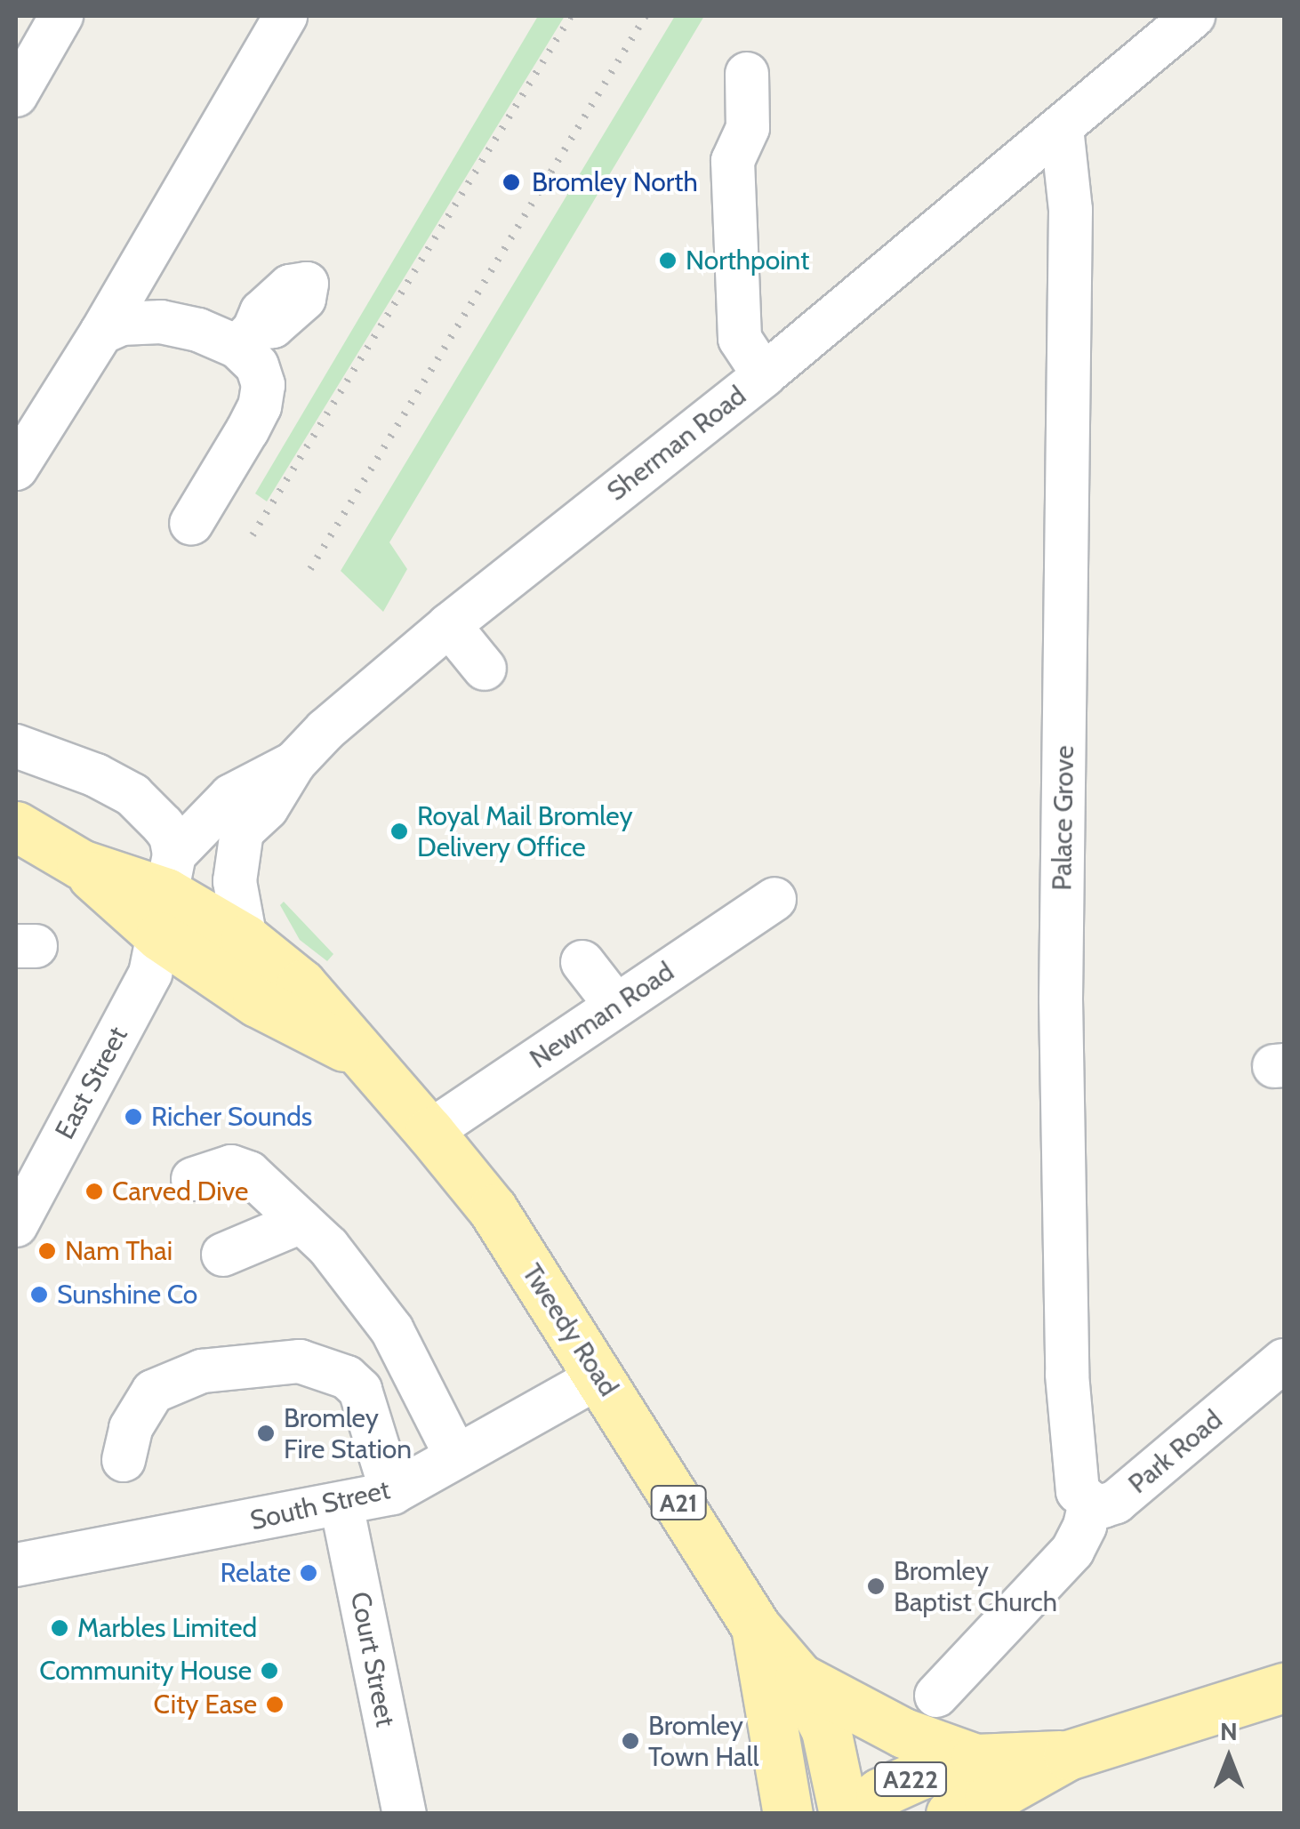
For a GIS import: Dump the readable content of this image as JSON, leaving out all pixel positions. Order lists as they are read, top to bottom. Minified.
{"streets":{"main road":["Tweedy Road","A21","A222"],"street":["Sherman Road","Palace Grove","Newman Road","East Street","Park Road","South Street","Court Street"]},"crossings":[["Sherman Road","Palace Grove"],["Sherman Road","East Street"],["Sherman Road","Tweedy Road"],["Palace Grove","Park Road"],["Newman Road","Tweedy Road"],["East Street","Tweedy Road"],["Tweedy Road","South Street"],["South Street","Court Street"]],"places":["Bromley North","Northpoint","Royal Mail Bromley Delivery Office","Richer Sounds","Carved Dive","Nam Thai","Sunshine Co","Bromley Fire Station","Relate","Bromley Baptist Church","Marbles Limited","Community House","City Ease","Bromley Town Hall"],"north":"top"}
